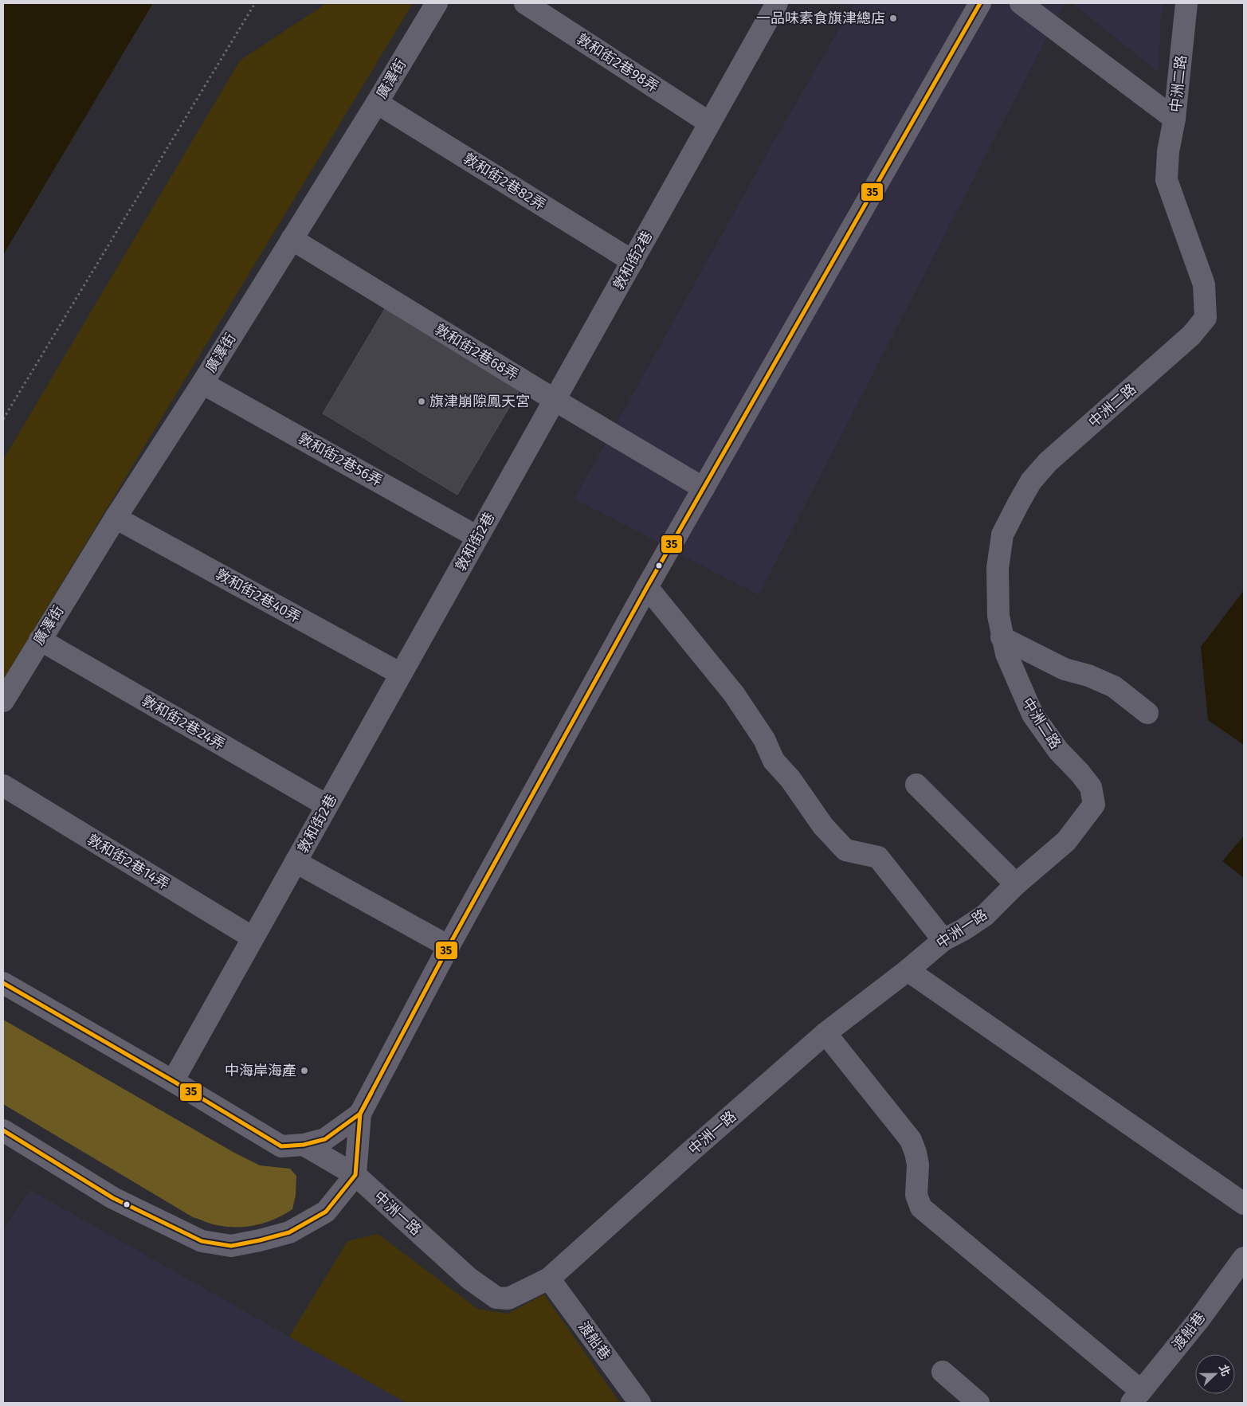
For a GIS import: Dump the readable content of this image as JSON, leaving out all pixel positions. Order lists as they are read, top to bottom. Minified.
{"streets":{"street":["敦和街2巷98弄","廣澤街","中洲二路","敦和街2巷82弄","敦和街2巷","敦和街2巷68弄","敦和街2巷56弄","敦和街2巷40弄","敦和街2巷24弄","敦和街2巷14弄","中洲一路","渡船巷"]},"crossings":[["敦和街2巷98弄","敦和街2巷"],["廣澤街","敦和街2巷82弄"],["廣澤街","敦和街2巷68弄"],["廣澤街","敦和街2巷56弄"],["廣澤街","敦和街2巷40弄"],["廣澤街","敦和街2巷24弄"],["中洲二路","中洲一路"],["敦和街2巷82弄","敦和街2巷"],["敦和街2巷","敦和街2巷68弄"],["敦和街2巷","敦和街2巷56弄"],["敦和街2巷","敦和街2巷40弄"],["敦和街2巷","敦和街2巷24弄"],["敦和街2巷","敦和街2巷14弄"],["中洲一路","渡船巷"]],"places":["一品味素食旗津總店","旗津崩隙鳳天宮","中海岸海產"],"lines":["transit line 35"],"north":"right"}
